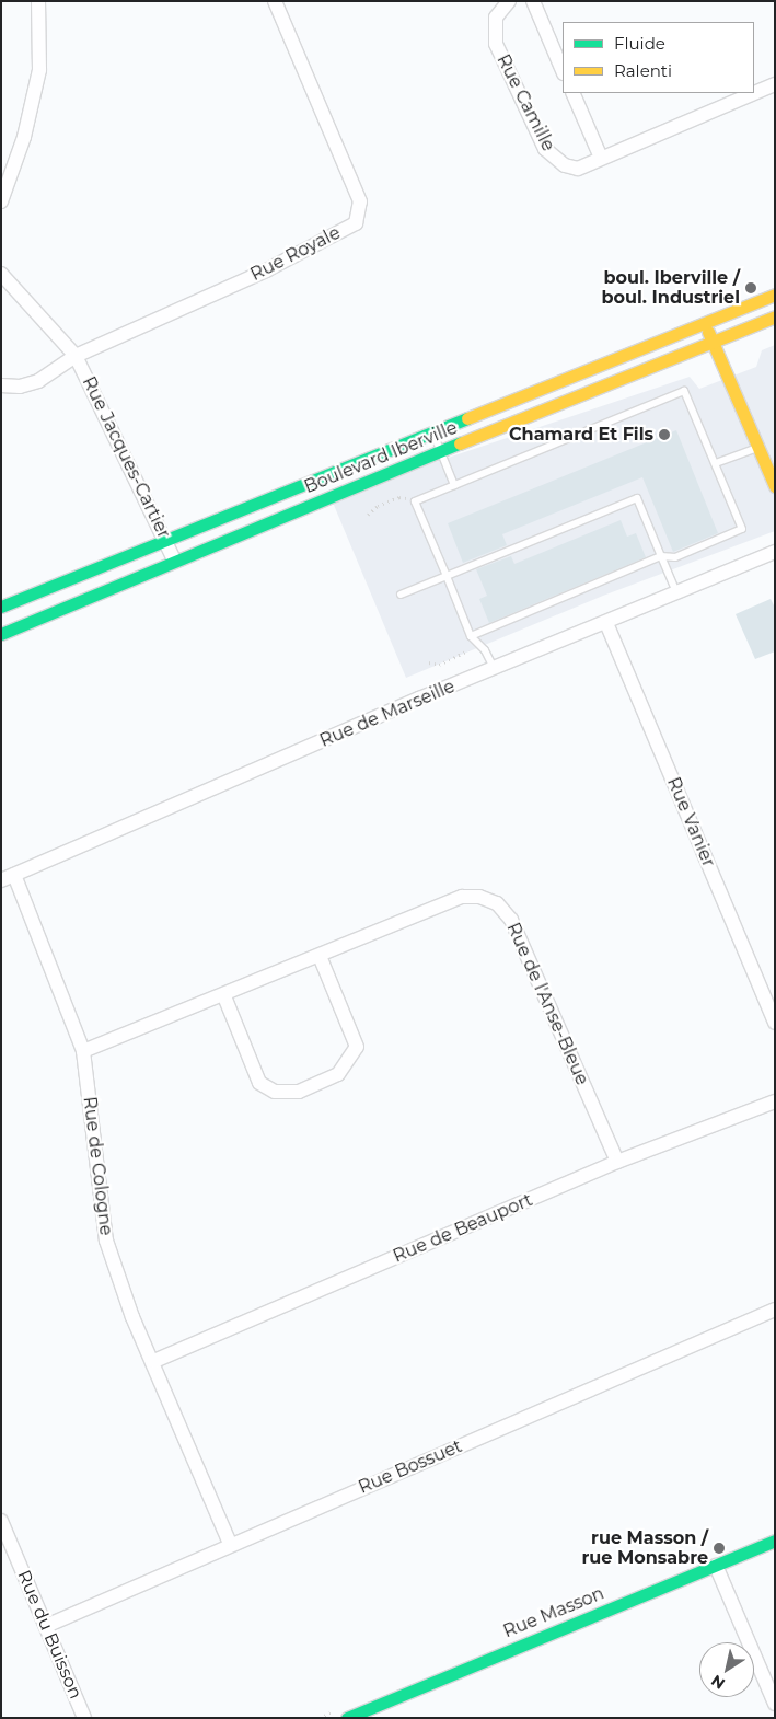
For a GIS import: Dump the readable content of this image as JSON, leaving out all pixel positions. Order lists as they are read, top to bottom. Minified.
{"streets":{"street":["Rue Camille","Rue Royale","Rue Jacques-Cartier","Boulevard Iberville","Rue de Marseille","Rue Vanier","Rue de l'Anse-Bleue","Rue de Cologne","Rue de Beauport","Rue Bossuet","Rue Masson","Rue du Buisson"]},"crossings":[["Rue Royale","Rue Jacques-Cartier"],["Rue Jacques-Cartier","Boulevard Iberville"],["Rue de Marseille","Rue Vanier"],["Rue de Marseille","Rue de Cologne"],["Rue de l'Anse-Bleue","Rue de Cologne"],["Rue de l'Anse-Bleue","Rue de Beauport"],["Rue de Cologne","Rue de Beauport"],["Rue de Cologne","Rue Bossuet"],["Rue Bossuet","Rue du Buisson"]],"places":["boul. Iberville / boul. Industriel","Chamard Et Fils","rue Masson / rue Monsabre"],"legend":["Fluide","Ralenti"],"north":"bottom left"}
